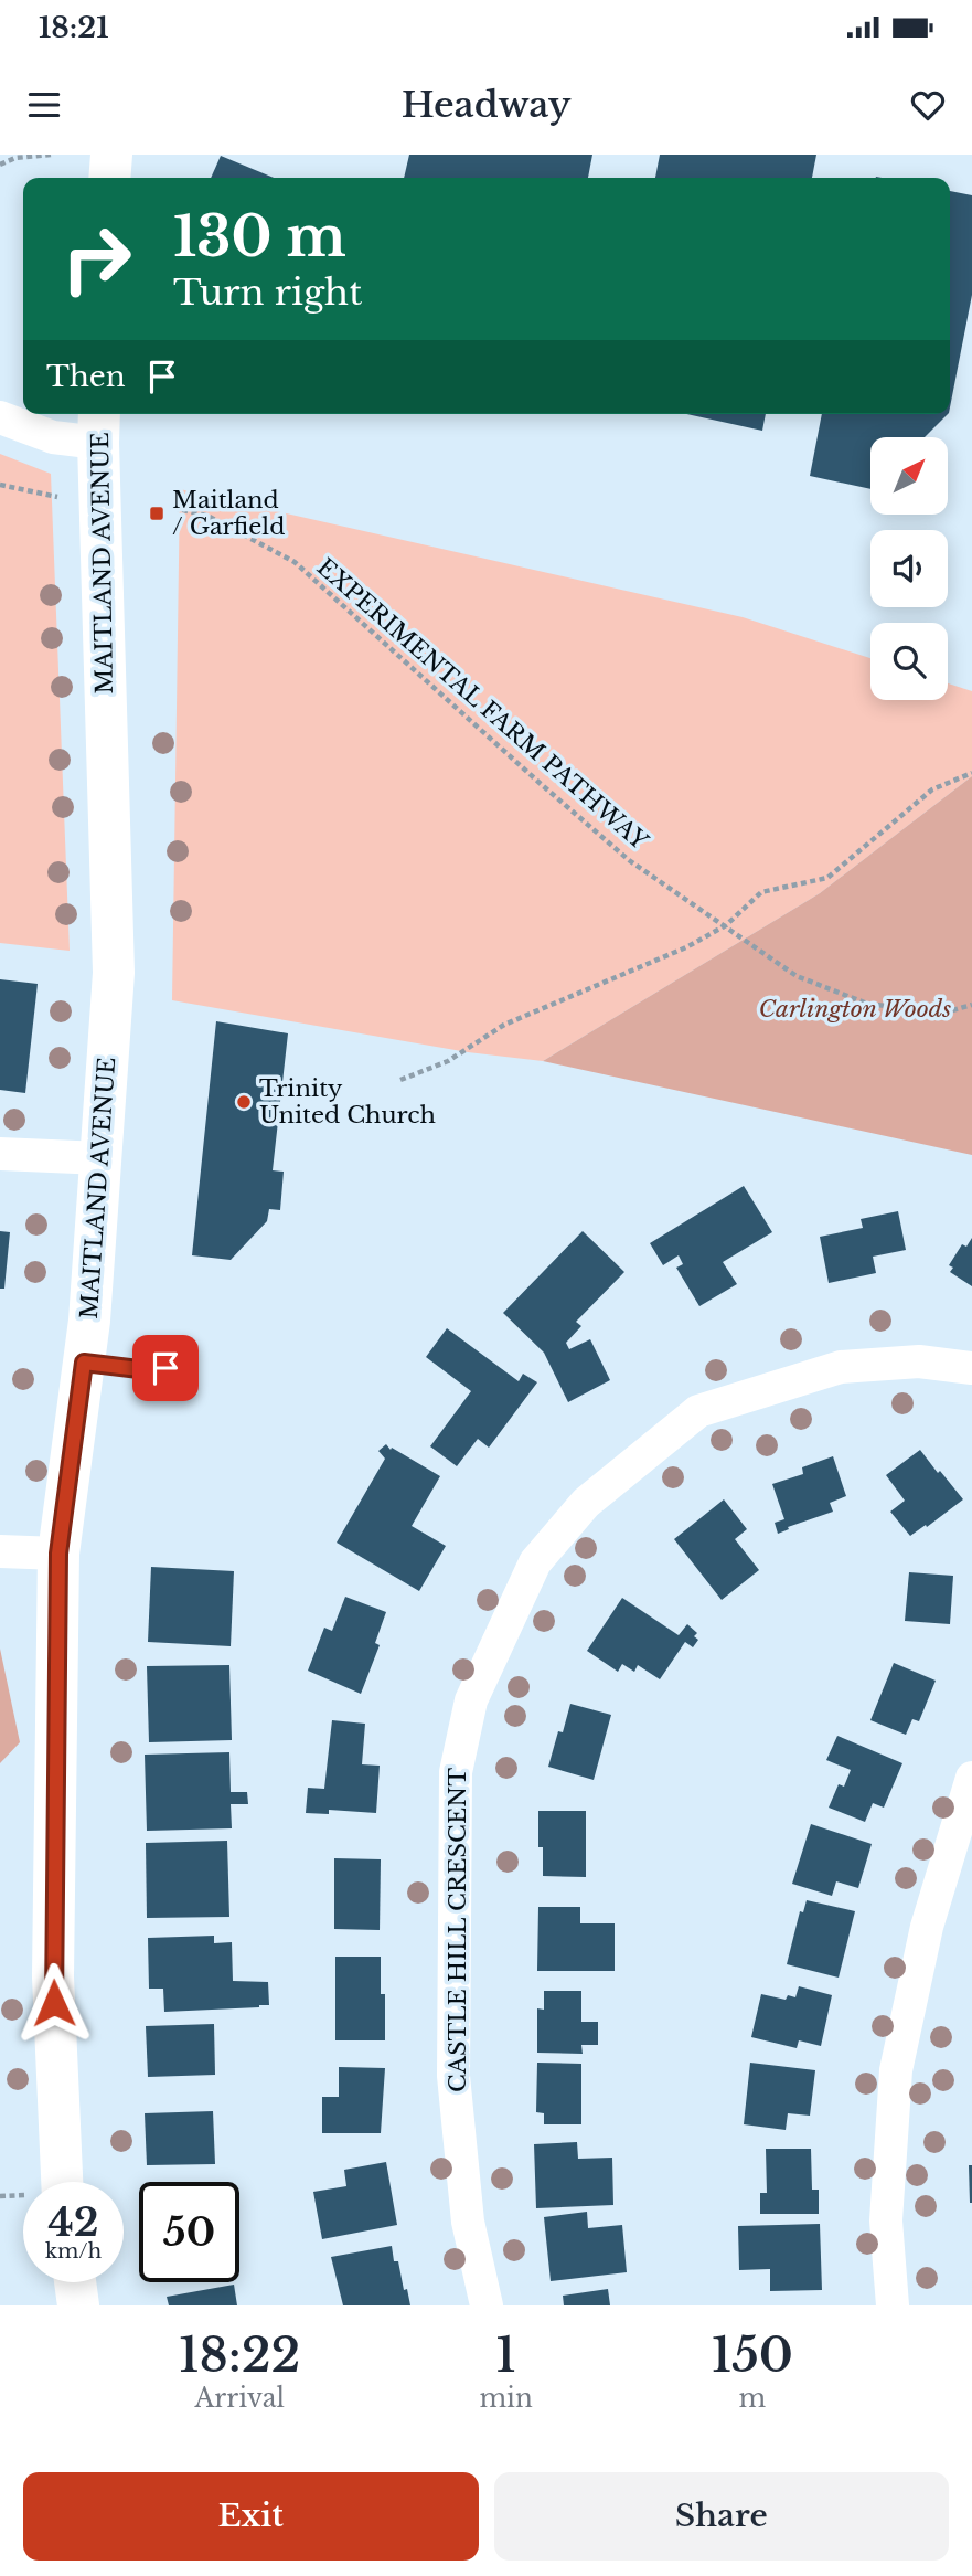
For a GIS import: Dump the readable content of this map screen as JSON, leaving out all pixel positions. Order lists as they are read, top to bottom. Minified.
{"streets":{"main road":["MAITLAND AVENUE"],"street":["CASTLE HILL CRESCENT"],"path":["EXPERIMENTAL FARM PATHWAY"]},"parks":["Carlington Woods"],"places":{"transit":["Maitland / Garfield"],"other":["Trinity United Church"]},"north":"top right","page":{"status":"18:21","header":"Headway","turn":["130 m","Turn right"],"then":"Then","speed":"42 km/h","limit":"50","eta":["18:22","Arrival","1","min","150","m"],"buttons":["Exit","Share"]}}
